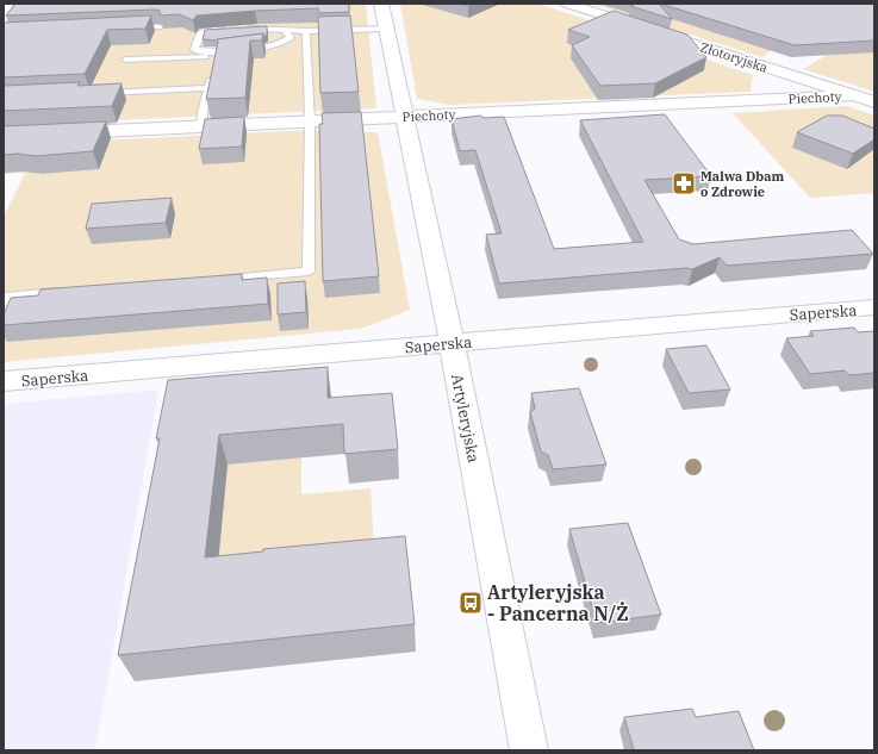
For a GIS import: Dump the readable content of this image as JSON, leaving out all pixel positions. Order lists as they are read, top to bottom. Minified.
{"streets":{"street":["Złotoryjska","Piechoty","Saperska","Artyleryjska"]},"crossings":[["Złotoryjska","Piechoty"],["Piechoty","Artyleryjska"],["Saperska","Artyleryjska"]],"places":{"pharmacy":["Malwa Dbam o Zdrowie"],"bus stop":["Artyleryjska - Pancerna N/Ż"]}}
